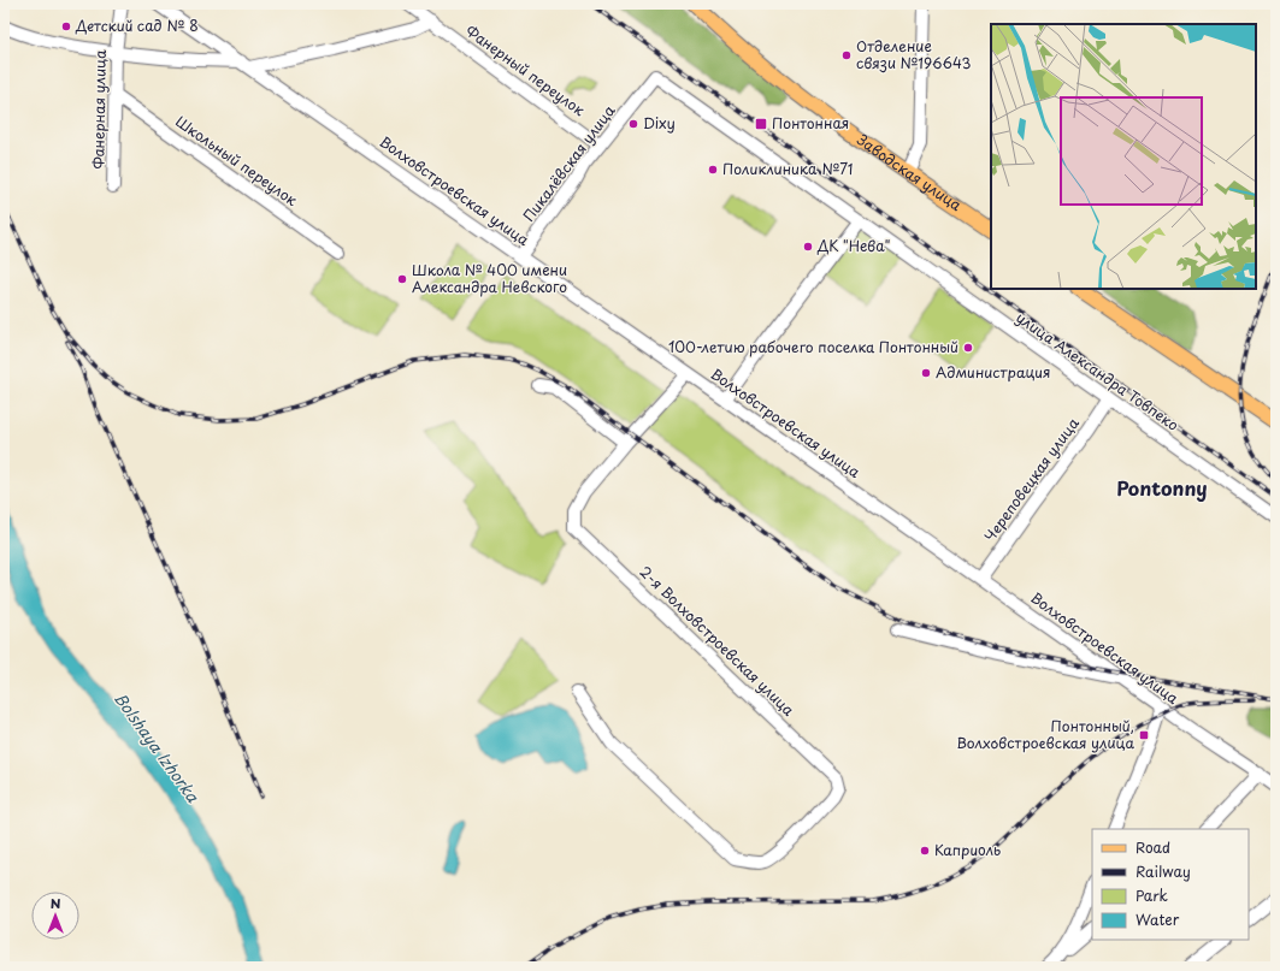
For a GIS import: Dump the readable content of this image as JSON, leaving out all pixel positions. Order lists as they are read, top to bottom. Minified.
{"streets":{"main road":["Заводская улица"],"street":["Фанерный переулок","Фанерная улица","Школьный переулок","Пикалёвская улица","Волховстроевская улица","улица Александра Товпеко","Череповецкая улица","2-я Волховстроевская улица"]},"crossings":[["Фанерный переулок","Пикалёвская улица"],["Фанерная улица","Школьный переулок"],["Пикалёвская улица","Волховстроевская улица"],["Пикалёвская улица","улица Александра Товпеко"],["Волховстроевская улица","Череповецкая улица"],["улица Александра Товпеко","Череповецкая улица"]],"districts":["Pontonny"],"water":["Bolshaya Izhorka"],"places":{"other":["Детский сад № 8","Отделение связи №196643","Dixy","Поликлиника №71","ДК \"Нева\"","Школа № 400 имени Александра Невского","100-летию рабочего поселка Понтонный","Администрация","Каприоль"],"transit":["Понтонная","Понтонный, Волховстроевская улица"]},"legend":["Road","Railway","Park","Water"],"north":"top"}
